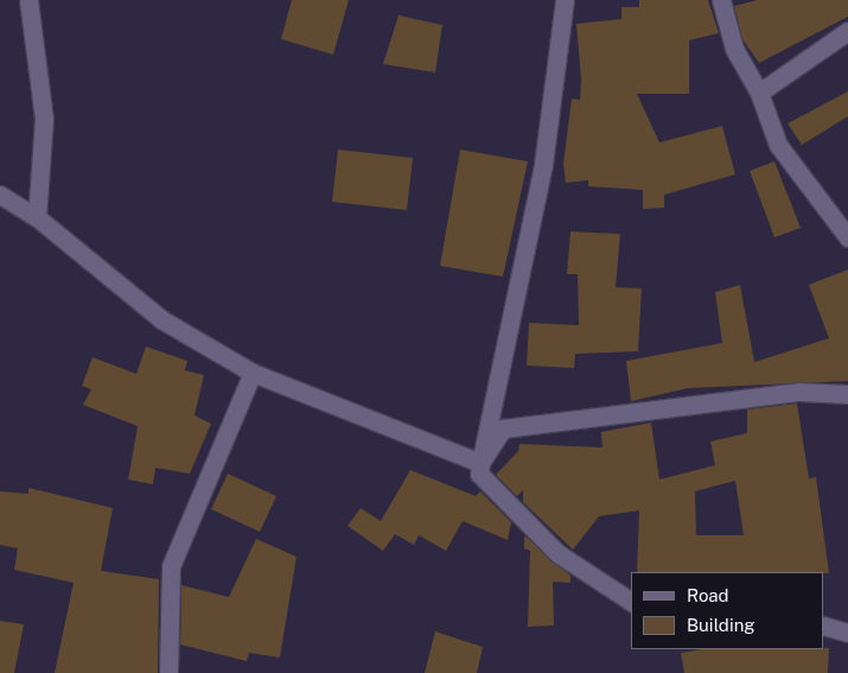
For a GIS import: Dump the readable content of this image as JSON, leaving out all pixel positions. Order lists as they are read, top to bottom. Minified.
{"legend":["Road","Building"]}
